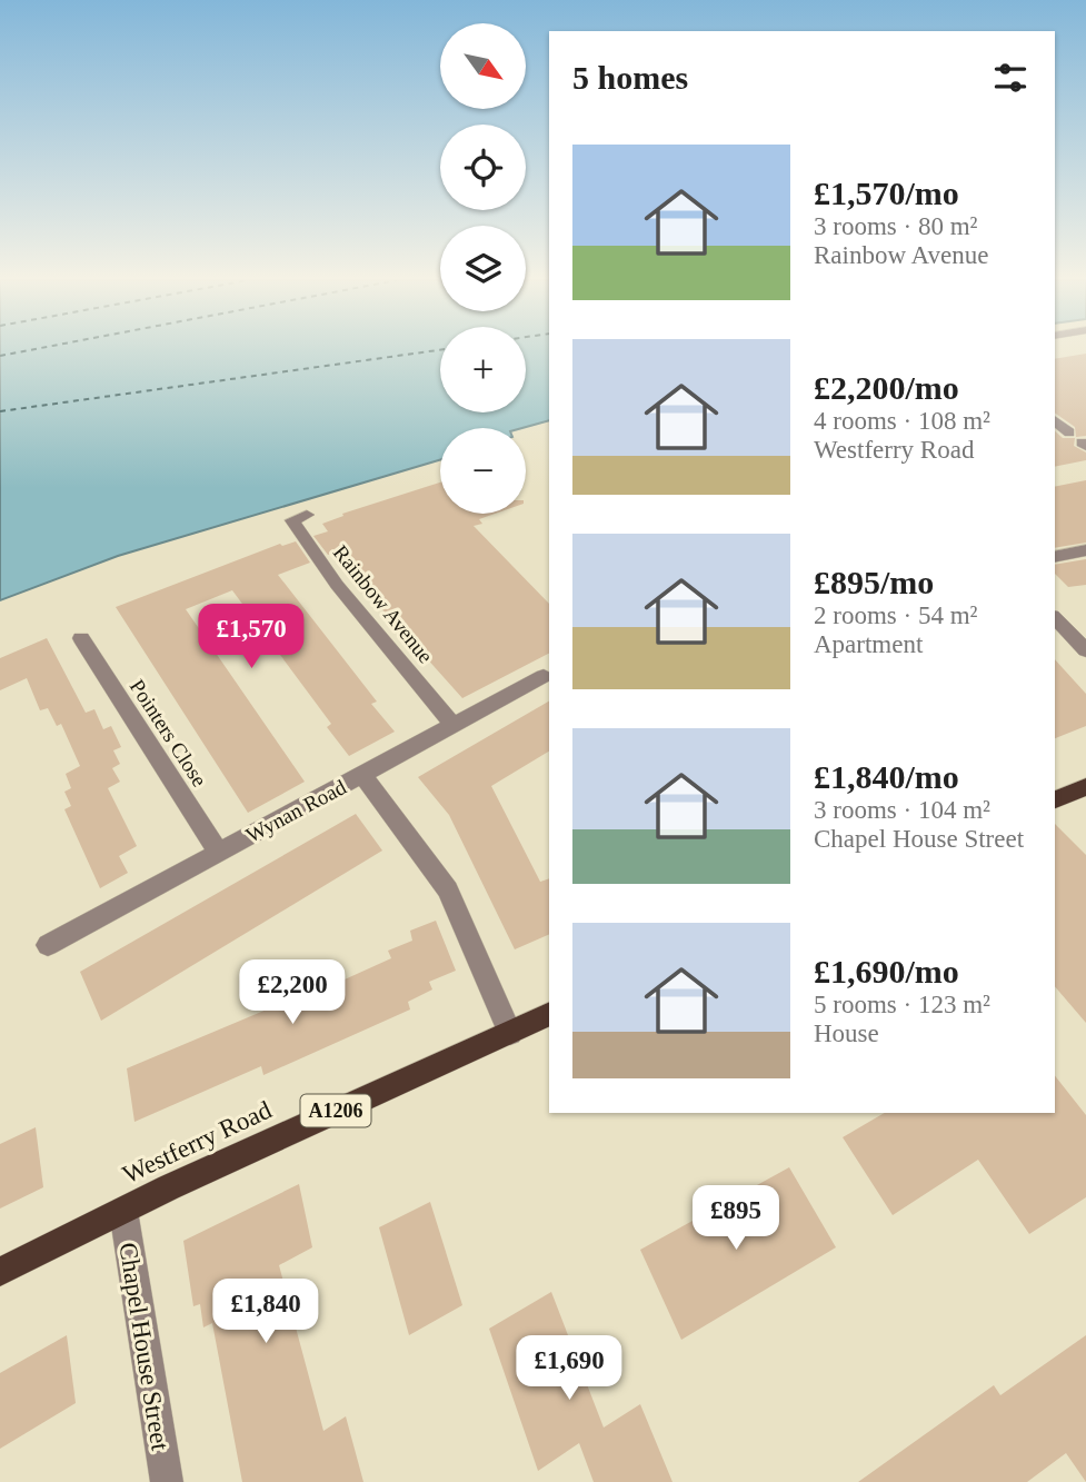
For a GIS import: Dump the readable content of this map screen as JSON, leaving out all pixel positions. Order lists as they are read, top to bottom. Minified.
{"streets":{"main road":["A1206","Westferry Road"],"street":["Rainbow Avenue","Pointers Close","Wynan Road","Chapel House Street"]},"crossings":[["Rainbow Avenue","Wynan Road"],["Pointers Close","Wynan Road"],["Westferry Road","Chapel House Street"]],"north":"bottom right","page":{"map_buttons":["+","−"],"heading":"5 homes","list":[{"name":"£1,570/mo","note":"3 rooms · 80 m² · Rainbow Avenue"},{"name":"£2,200/mo","note":"4 rooms · 108 m² · Westferry Road"},{"name":"£895/mo","note":"2 rooms · 54 m² · Apartment"},{"name":"£1,840/mo","note":"3 rooms · 104 m² · Chapel House Street"},{"name":"£1,690/mo","note":"5 rooms · 123 m² · House"}],"price":["£1,570","£2,200","£895","£1,840","£1,690"]}}
